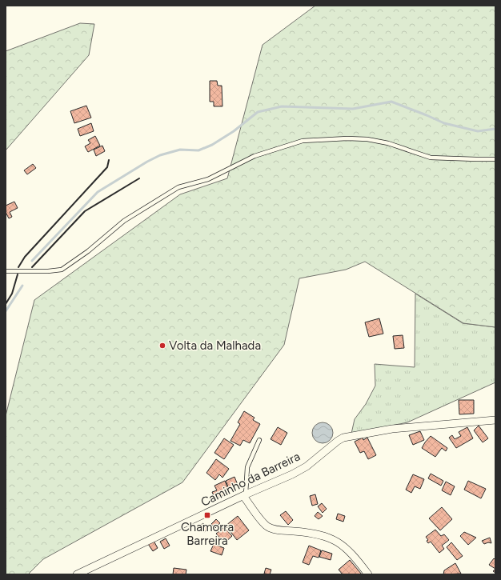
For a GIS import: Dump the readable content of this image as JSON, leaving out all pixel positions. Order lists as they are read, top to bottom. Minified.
{"streets":{"street":["Caminho da Barreira"]},"places":{"other":["Volta da Malhada"],"transit":["Chamorra Barreira"]}}
